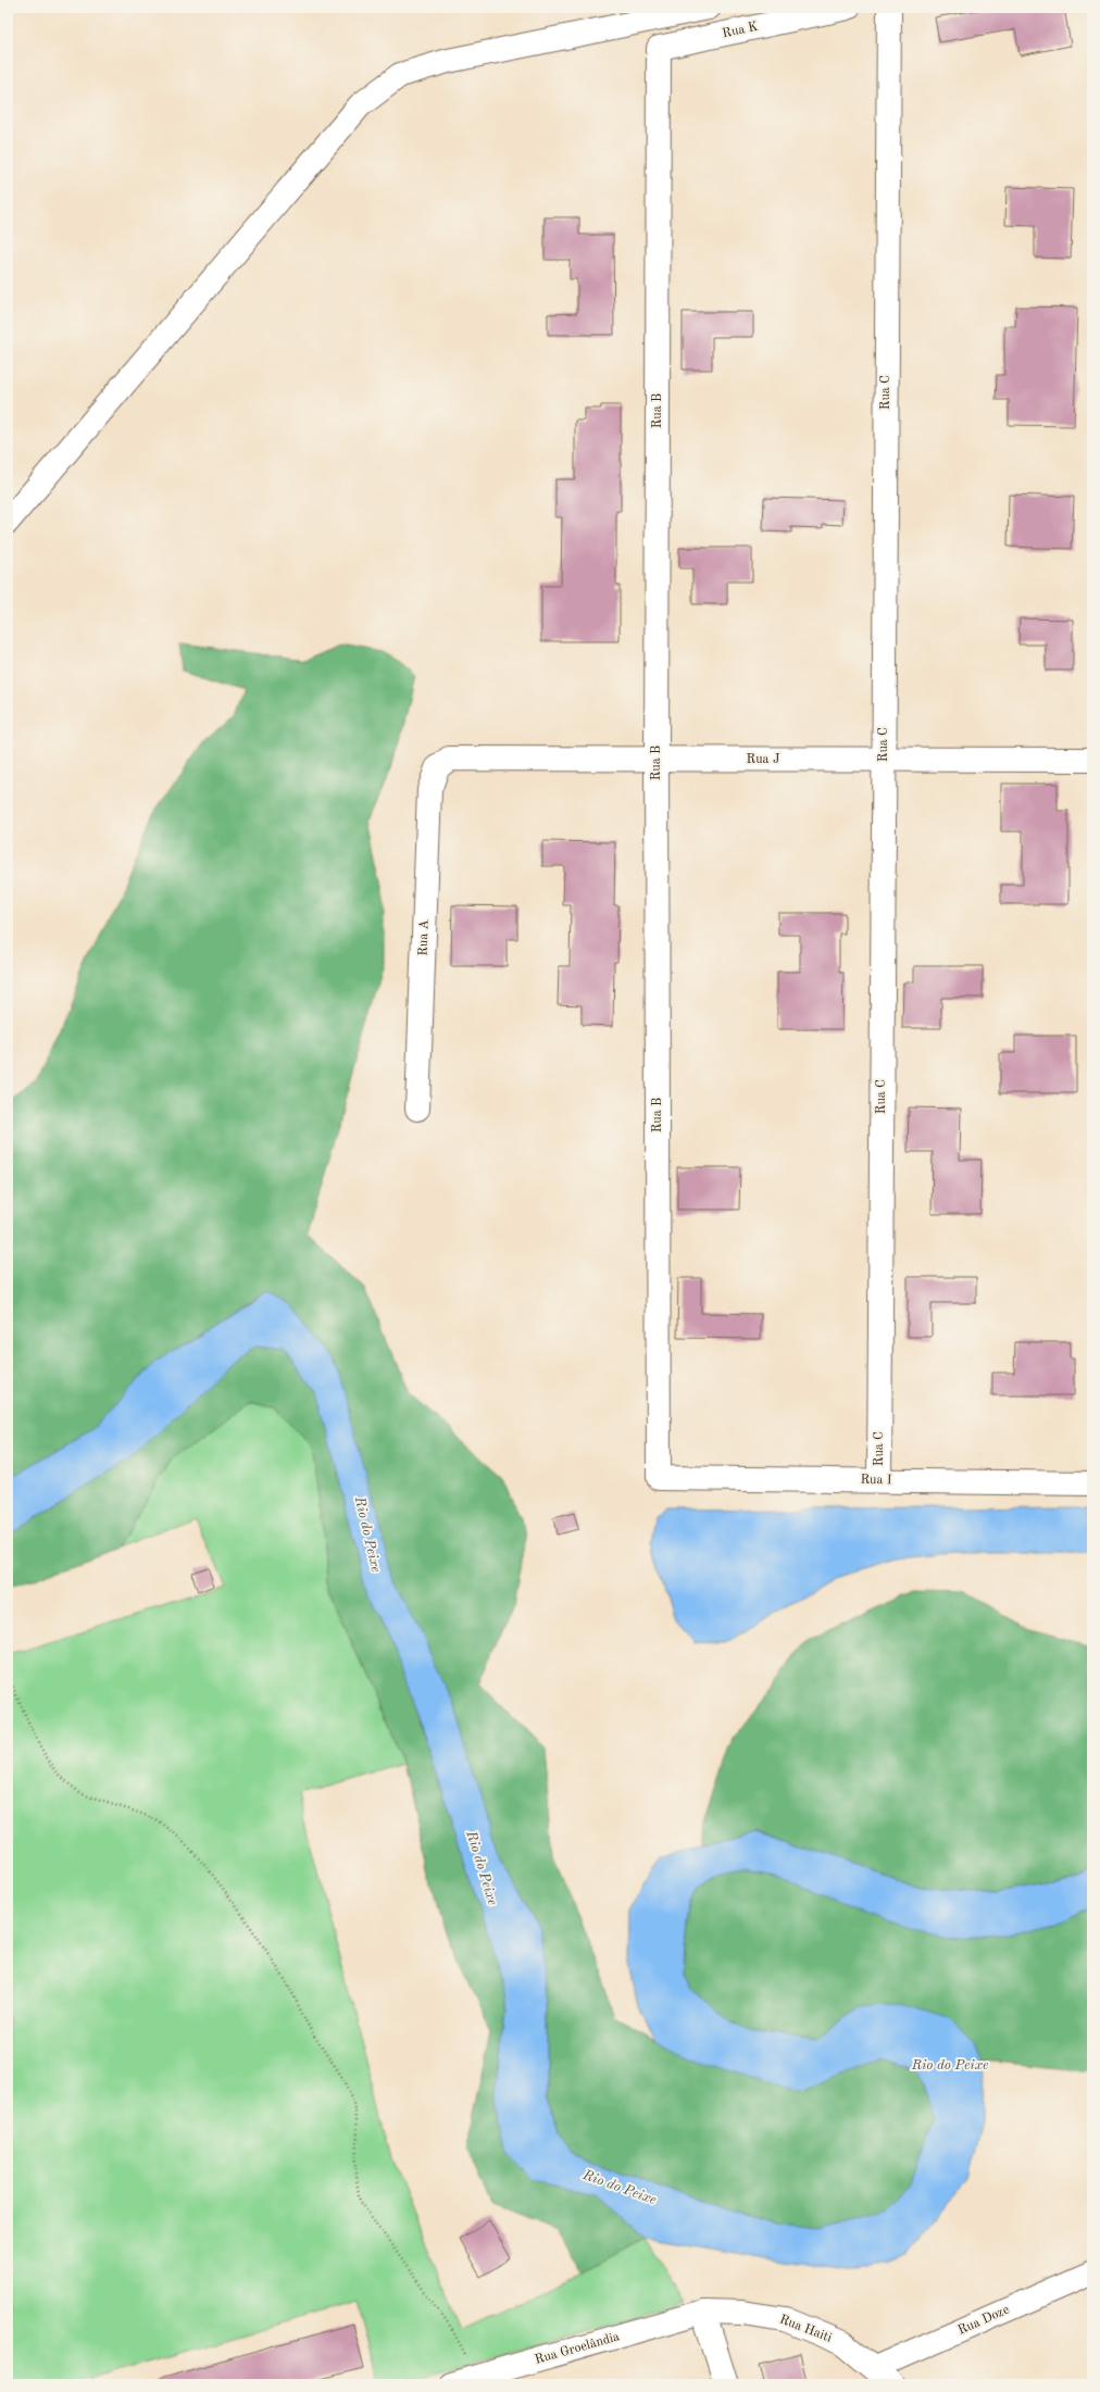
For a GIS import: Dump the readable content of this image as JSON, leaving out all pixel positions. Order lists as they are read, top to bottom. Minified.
{"streets":{"street":["Rua K","Rua C","Rua B","Rua J","Rua A","Rua I","Rua Doze","Rua Haiti","Rua Groelândia"]},"crossings":[["Rua K","Rua B"],["Rua C","Rua J"],["Rua C","Rua I"],["Rua B","Rua J"],["Rua B","Rua I"],["Rua J","Rua A"],["Rua Doze","Rua Haiti"],["Rua Haiti","Rua Groelândia"]],"water":["Rio do Peixe"]}
